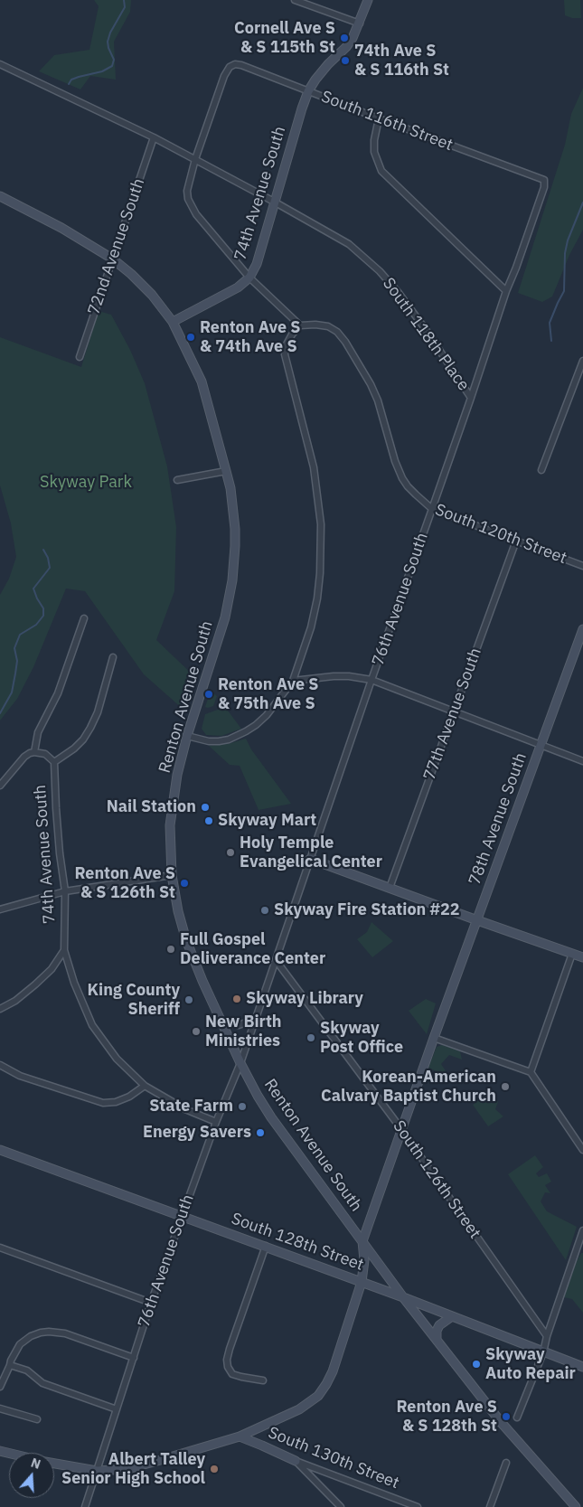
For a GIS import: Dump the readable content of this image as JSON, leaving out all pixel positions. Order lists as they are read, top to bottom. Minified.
{"streets":{"street":["South 116th Street","74th Avenue South","72nd Avenue South","South 118th Place","South 120th Street","76th Avenue South","Renton Avenue South","77th Avenue South","78th Avenue South","South 126th Street","South 128th Street","South 130th Street"]},"crossings":[["South 116th Street","74th Avenue South"],["South 116th Street","South 118th Place"],["South 116th Street","76th Avenue South"],["74th Avenue South","South 118th Place"],["74th Avenue South","Renton Avenue South"],["72nd Avenue South","South 118th Place"],["72nd Avenue South","Renton Avenue South"],["South 118th Place","76th Avenue South"],["South 120th Street","76th Avenue South"],["South 120th Street","77th Avenue South"],["76th Avenue South","Renton Avenue South"],["76th Avenue South","78th Avenue South"],["76th Avenue South","South 126th Street"],["76th Avenue South","South 128th Street"],["Renton Avenue South","78th Avenue South"],["Renton Avenue South","South 128th Street"],["78th Avenue South","South 126th Street"],["78th Avenue South","South 128th Street"],["78th Avenue South","South 130th Street"]],"parks":["Skyway Park"],"places":["Cornell Ave S & S 115th St","74th Ave S & S 116th St","Renton Ave S & 74th Ave S","Renton Ave S & 75th Ave S","Nail Station","Skyway Mart","Holy Temple Evangelical Center","Renton Ave S & S 126th St","Skyway Fire Station #22","Full Gospel Deliverance Center","Skyway Library","King County Sheriff","New Birth Ministries","Skyway Post Office","Korean-American Calvary Baptist Church","State Farm","Energy Savers","Skyway Auto Repair","Renton Ave S & S 128th St","Albert Talley Senior High School"],"north":"top"}
